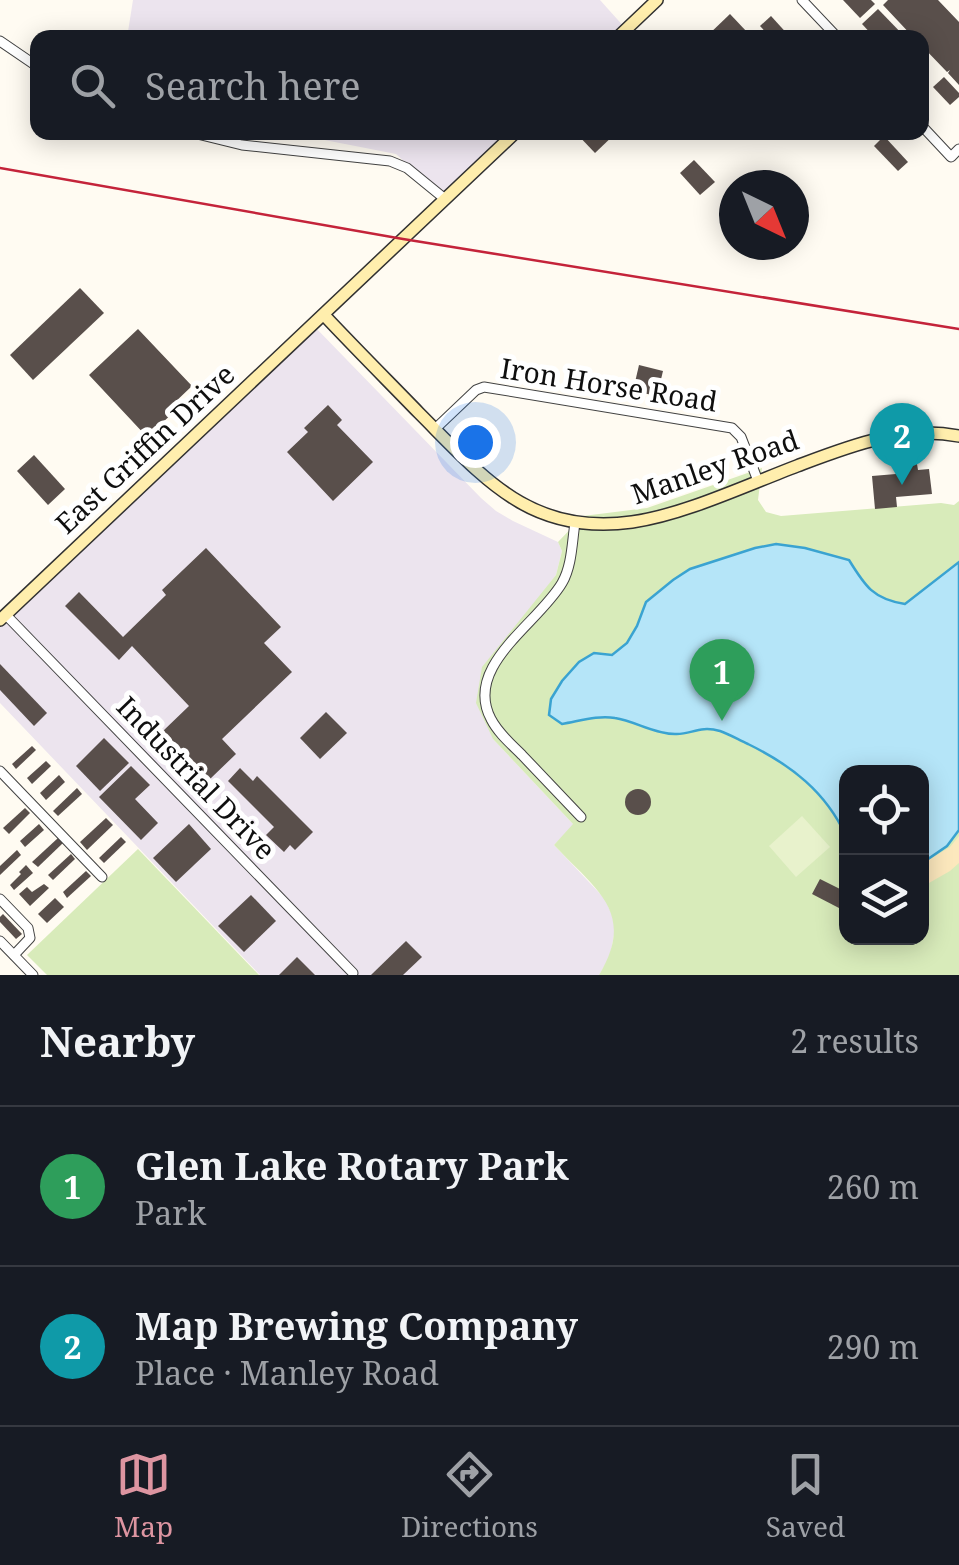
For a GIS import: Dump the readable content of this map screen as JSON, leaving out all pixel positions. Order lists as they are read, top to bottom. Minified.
{"streets":{"main road":["East Griffin Drive","Manley Road"],"street":["Iron Horse Road","Industrial Drive"]},"crossings":[["Iron Horse Road","Manley Road"],["East Griffin Drive","Manley Road"],["East Griffin Drive","Industrial Drive"]],"north":"bottom right","page":{"search":"Search here","pins":["2","1"],"heading":["Nearby","2 results"],"list":[{"mark":"1","name":"Glen Lake Rotary Park","note":"Park","value":"260 m"},{"mark":"2","name":"Map Brewing Company","note":"Place · Manley Road","value":"290 m"}],"nav":["Map","Directions","Saved"]}}
